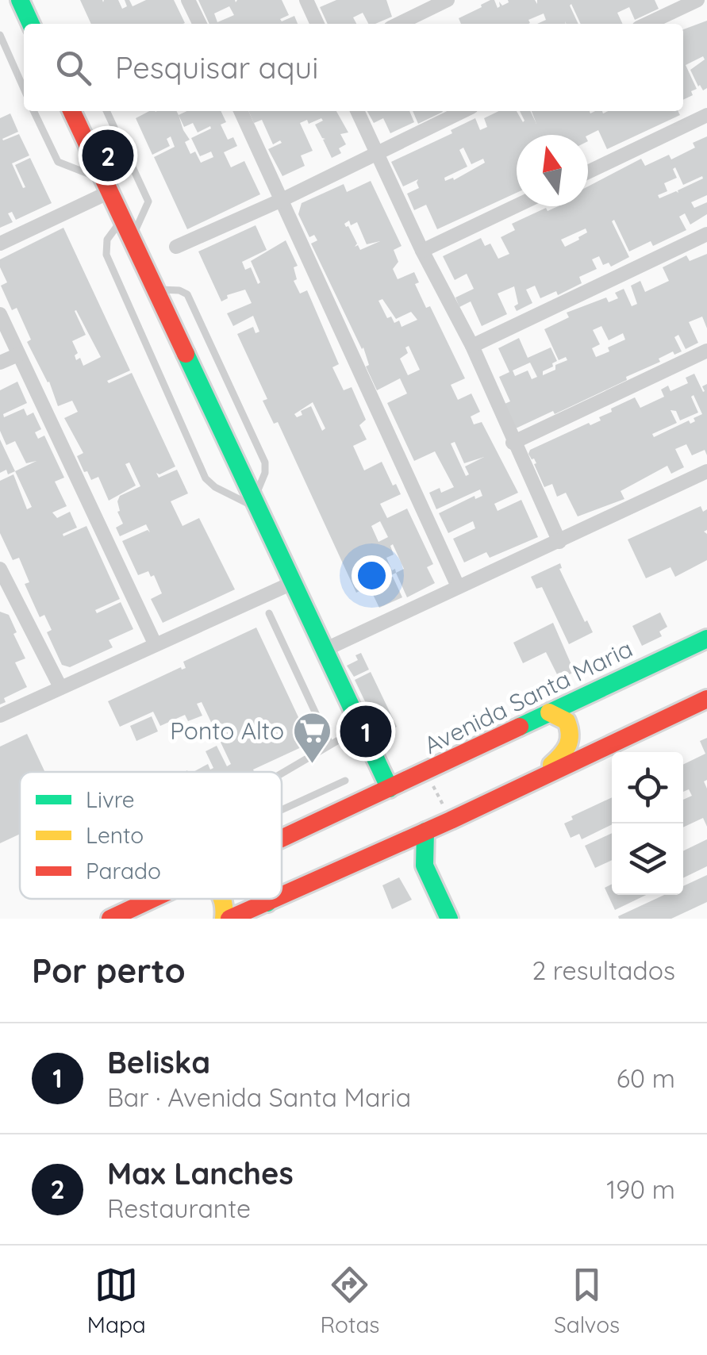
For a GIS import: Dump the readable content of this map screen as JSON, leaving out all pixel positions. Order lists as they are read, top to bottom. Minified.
{"streets":{"main road":["Avenida Santa Maria"]},"places":{"supermarket":["Ponto Alto"]},"legend":["Livre","Lento","Parado"],"north":"top","page":{"search":"Pesquisar aqui","pins":["2","1"],"heading":["Por perto","2 resultados"],"list":[{"mark":"1","name":"Beliska","note":"Bar · Avenida Santa Maria","value":"60 m"},{"mark":"2","name":"Max Lanches","note":"Restaurante","value":"190 m"}],"nav":["Mapa","Rotas","Salvos"]}}
